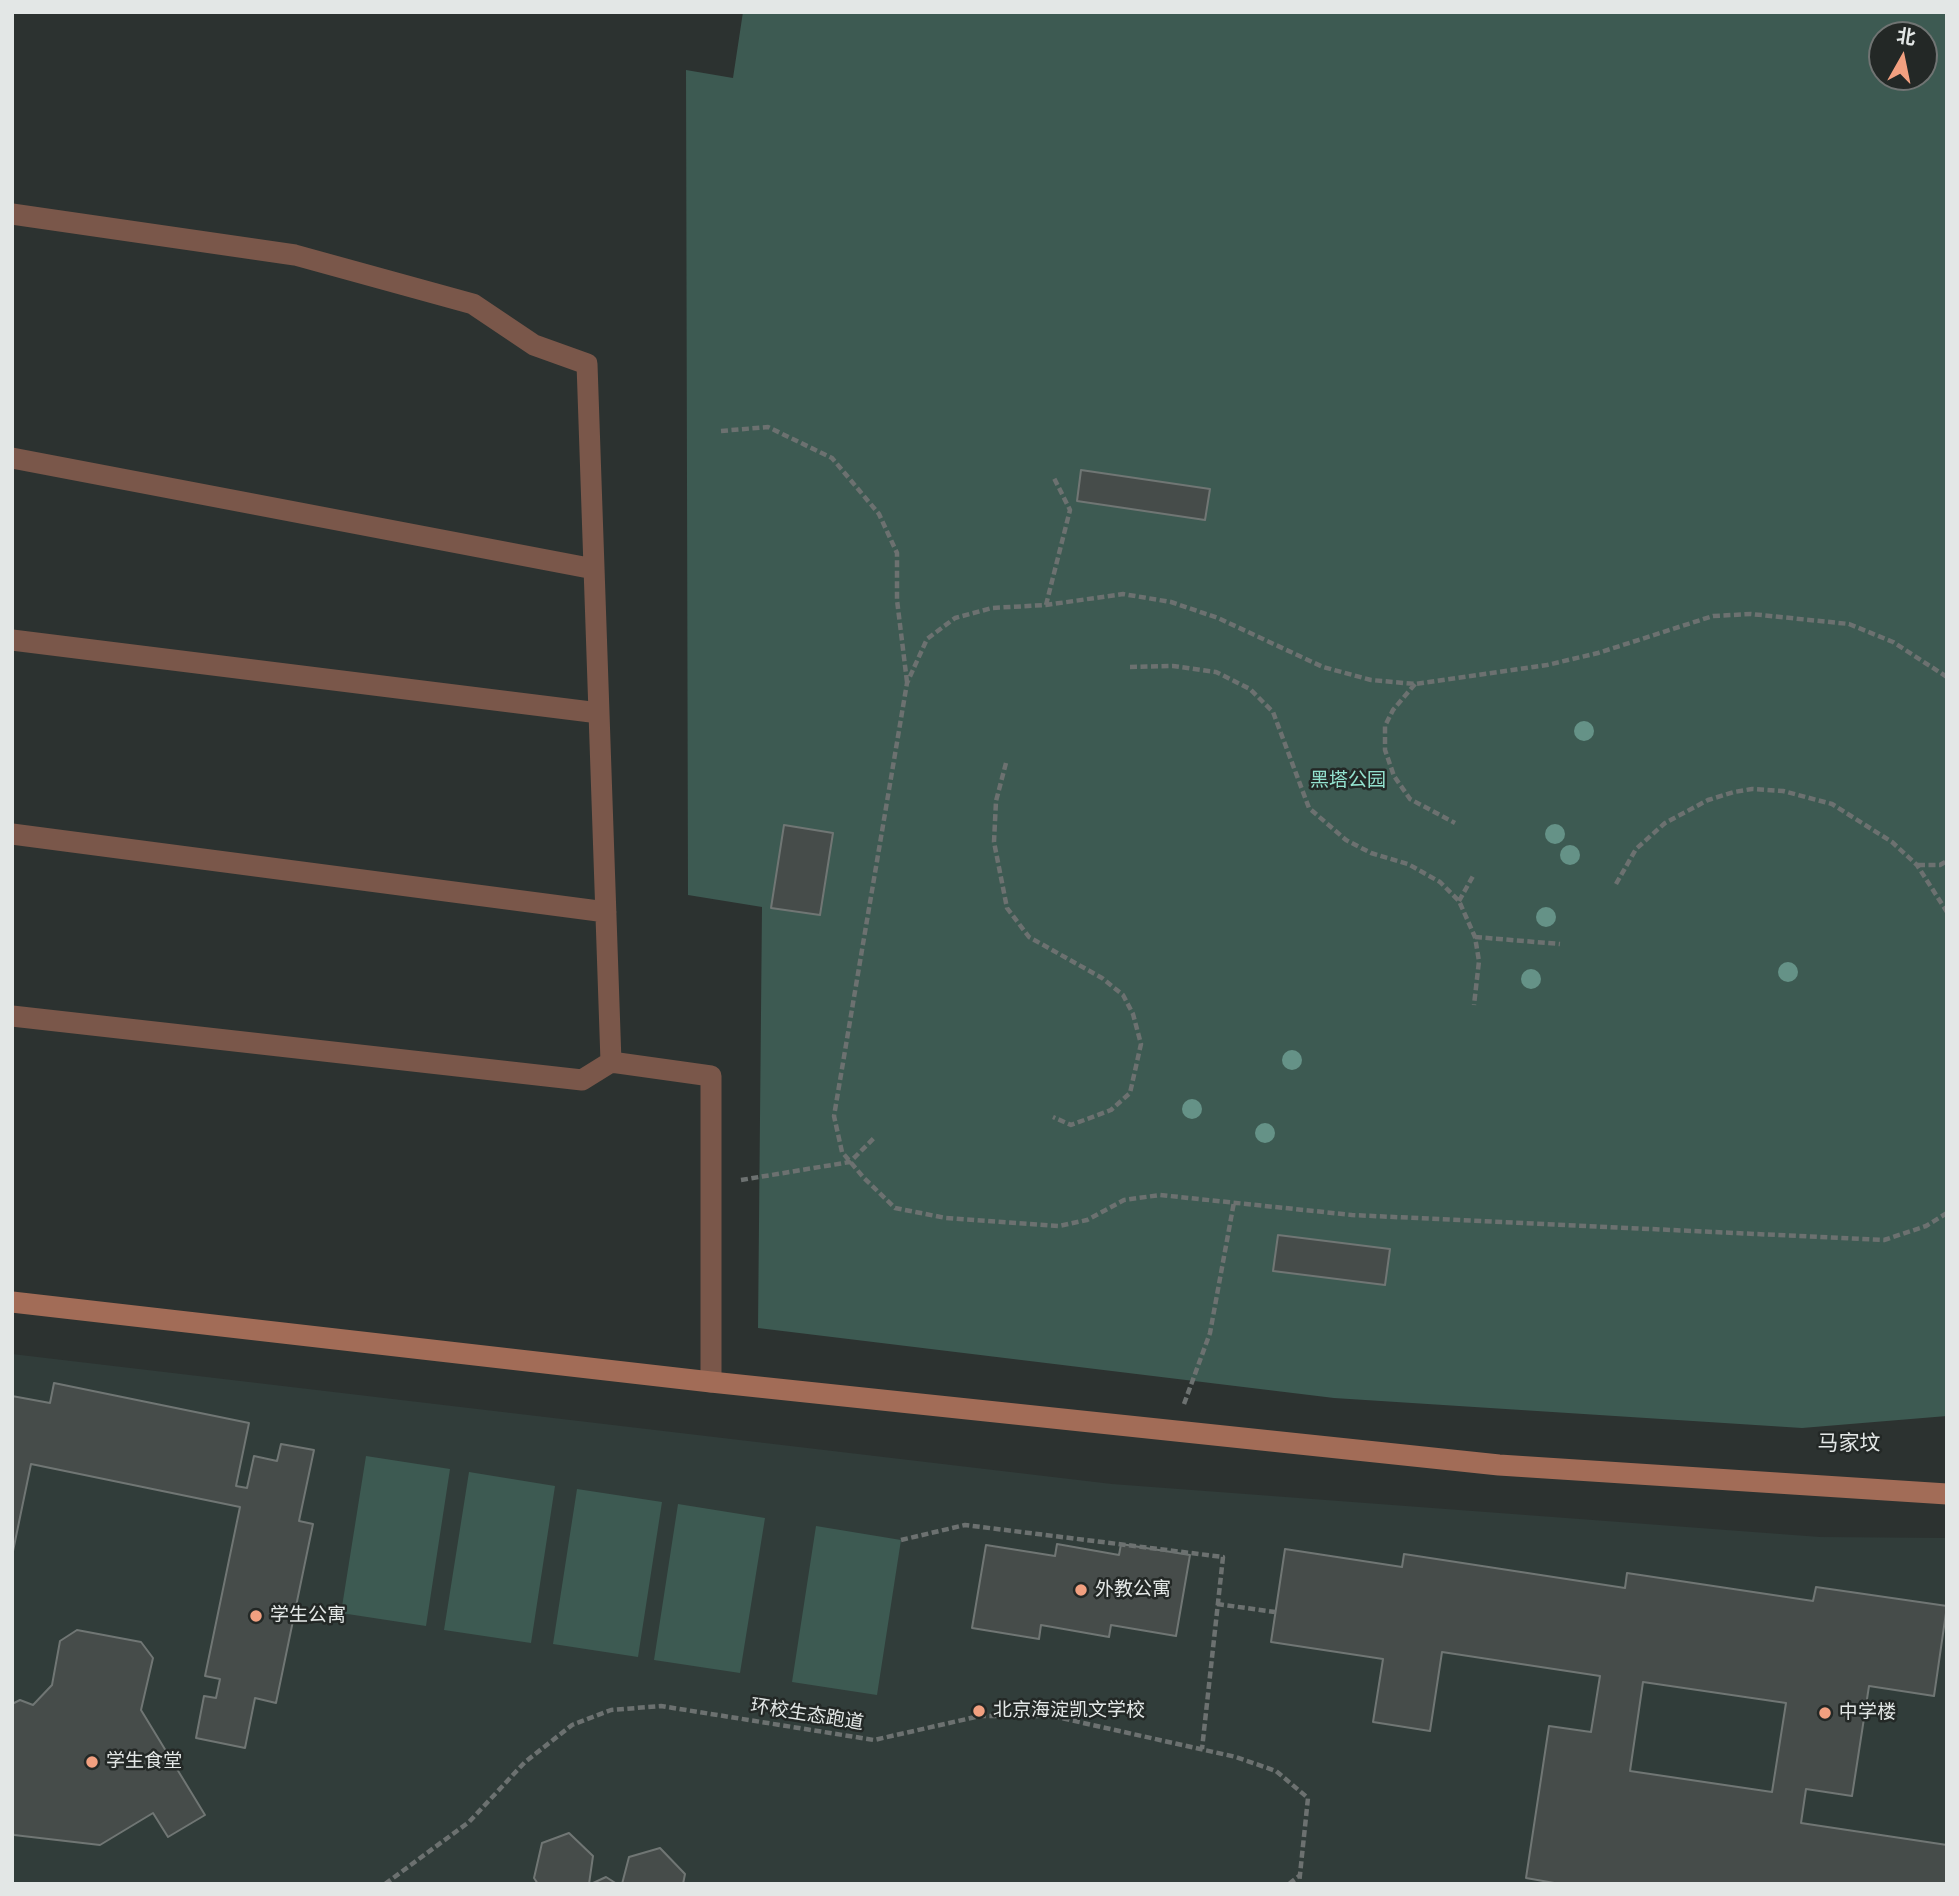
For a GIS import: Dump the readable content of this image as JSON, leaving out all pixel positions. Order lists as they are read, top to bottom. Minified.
{"streets":{"path":["环校生态跑道"]},"districts":["马家坟"],"parks":["黑塔公园"],"places":["外教公寓","学生公寓","北京海淀凯文学校","中学楼","学生食堂"],"north":"top"}
